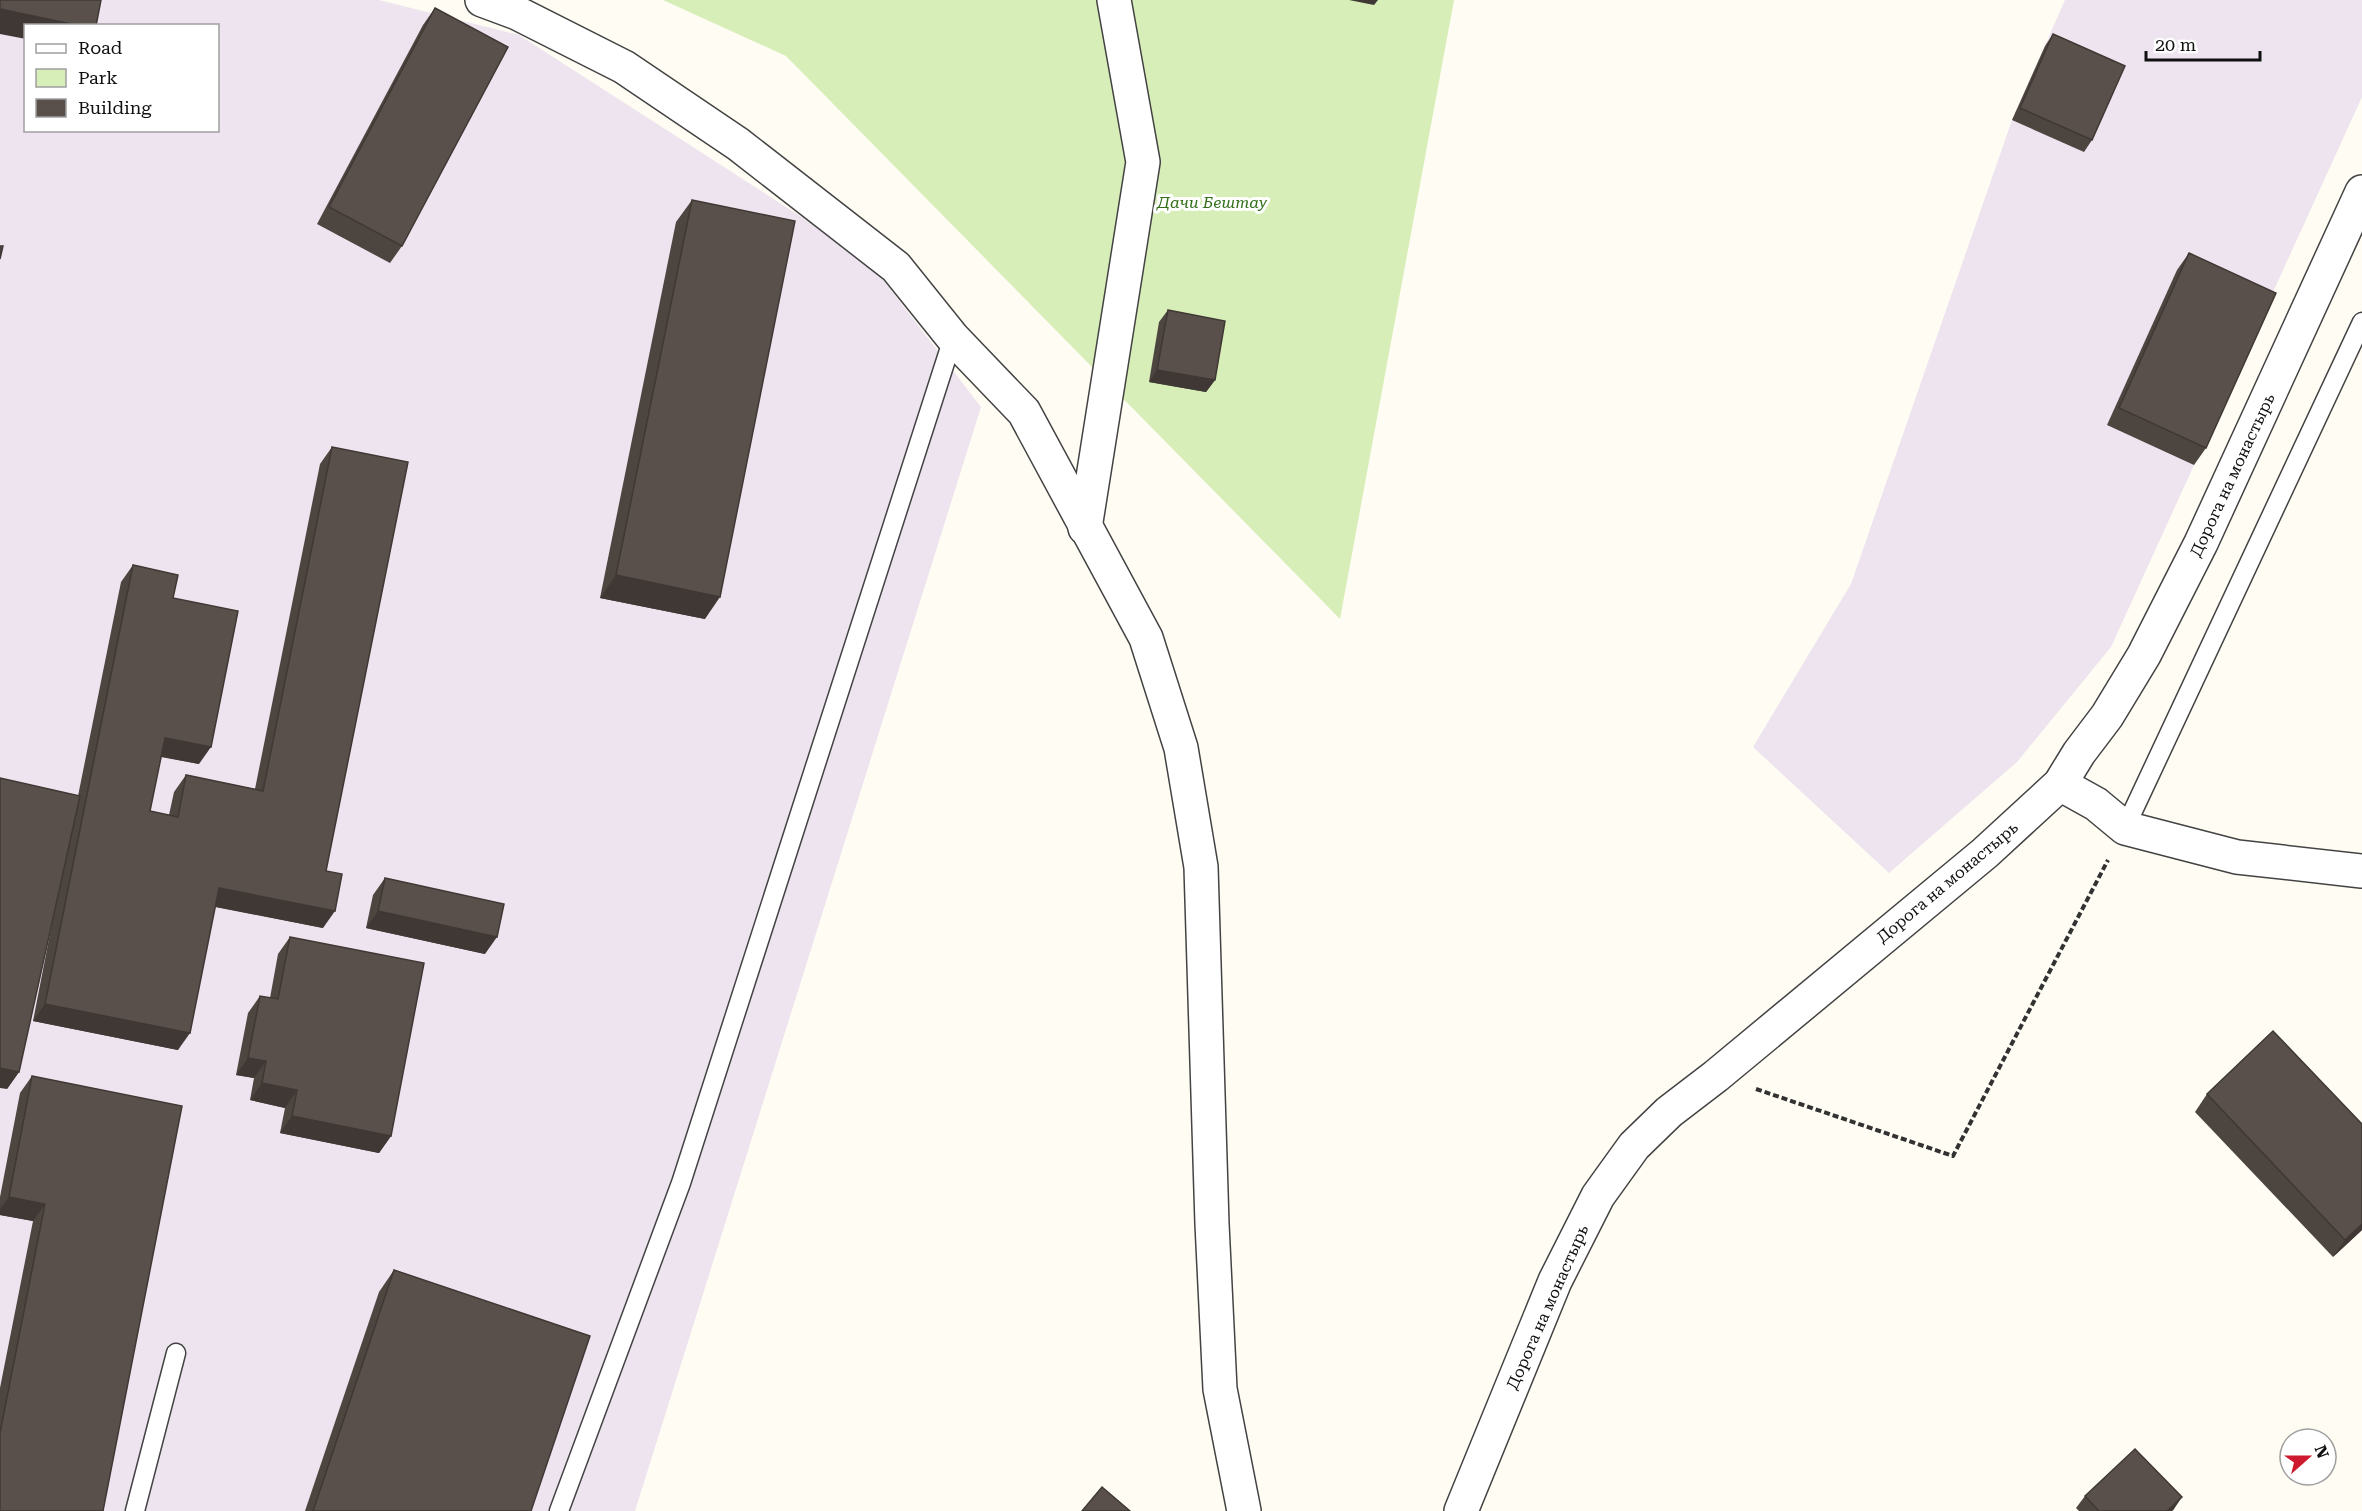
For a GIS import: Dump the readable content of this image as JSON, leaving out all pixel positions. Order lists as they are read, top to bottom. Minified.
{"streets":{"street":["Дорога на монастырь"]},"parks":["Дачи Бештау"],"legend":["Road","Park","Building"],"scale_bar":"20 m","north":"right"}
